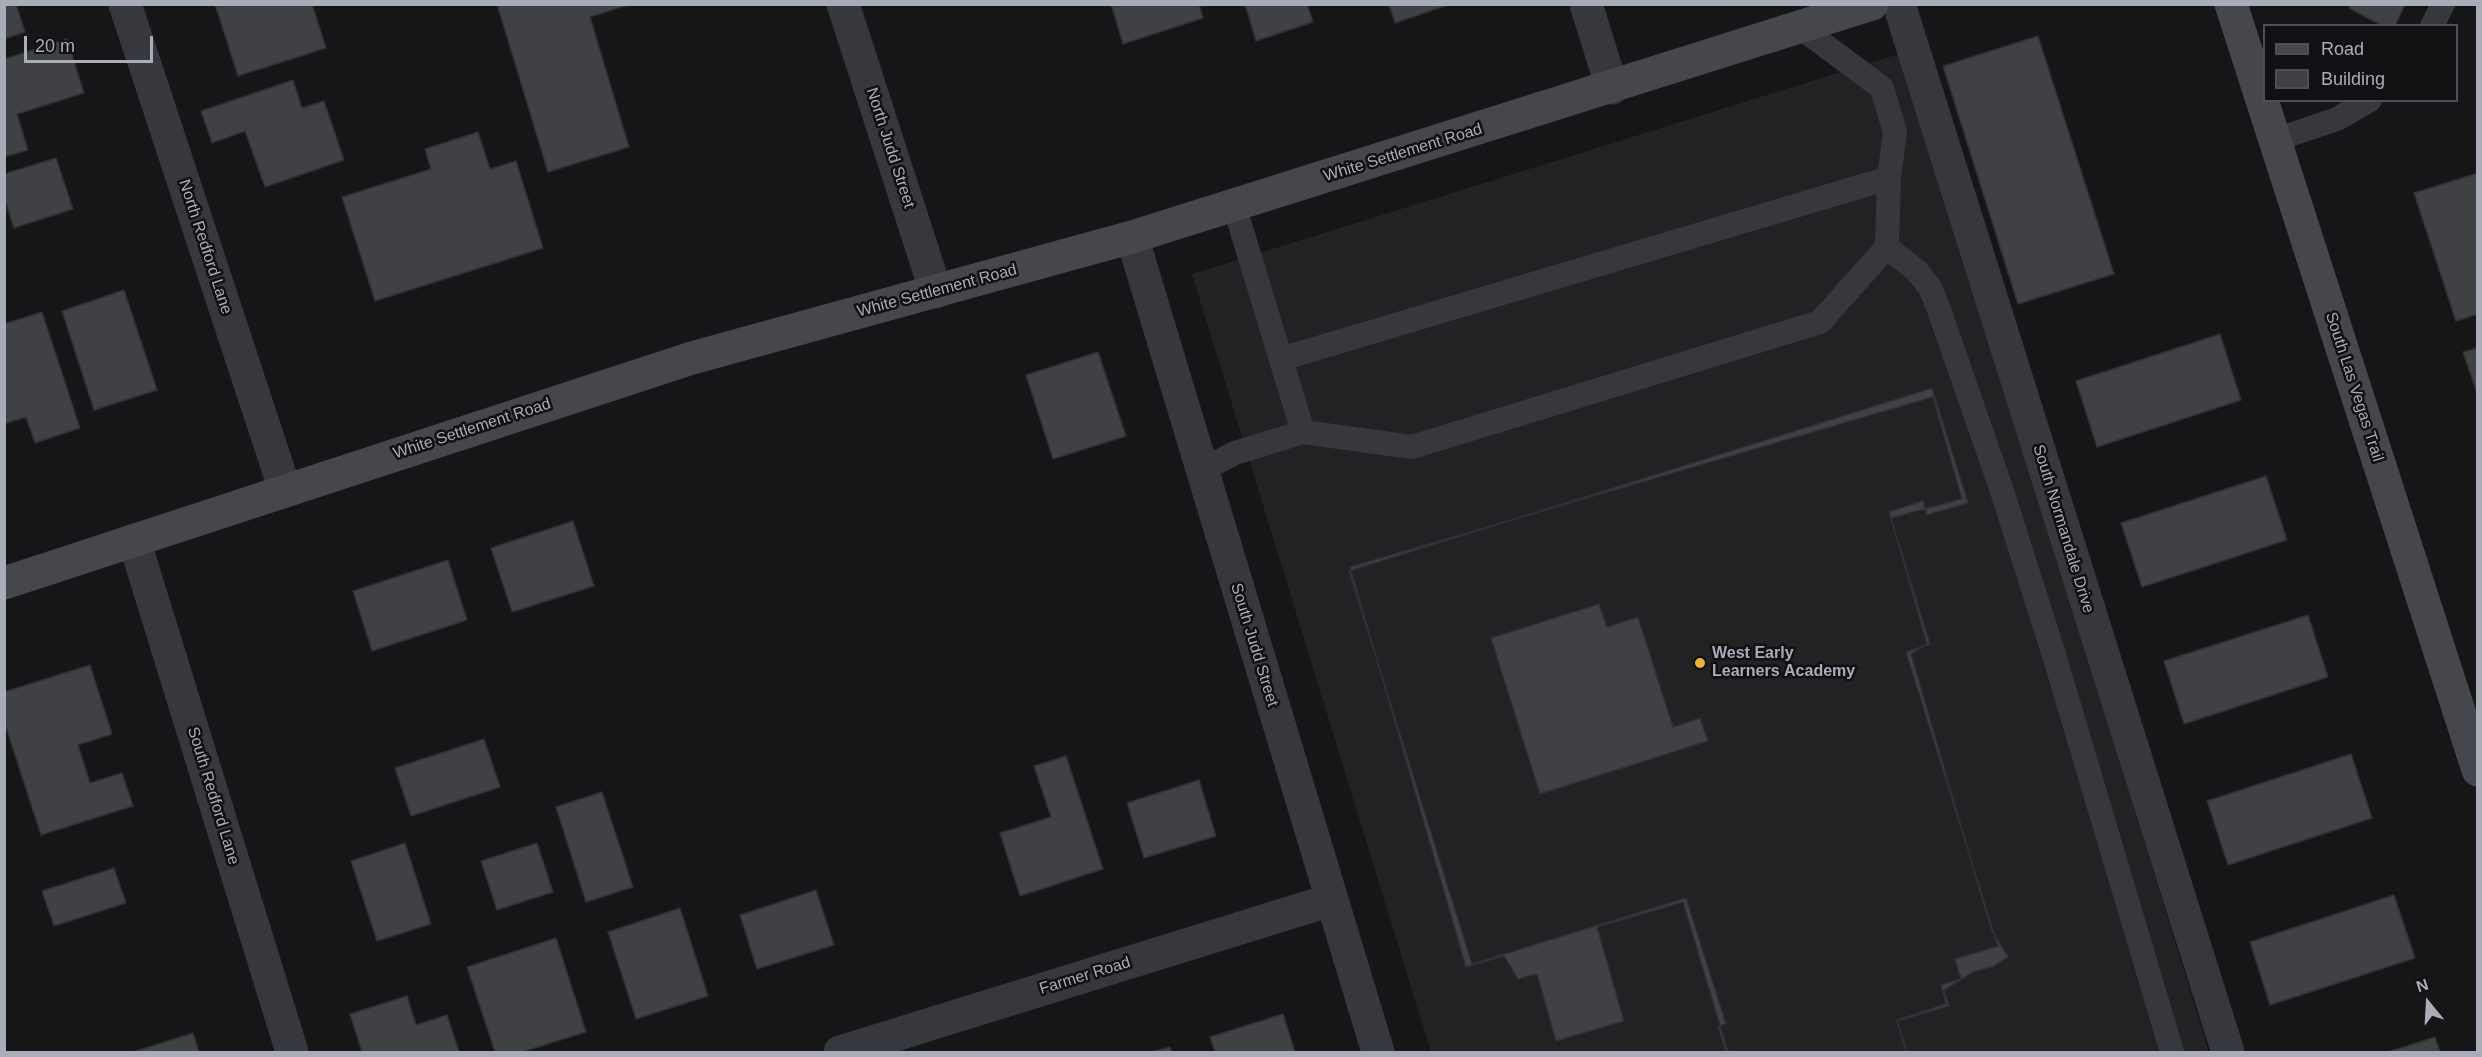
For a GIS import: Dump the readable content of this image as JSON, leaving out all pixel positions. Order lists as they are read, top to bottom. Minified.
{"streets":{"main road":["White Settlement Road","South Las Vegas Trail"],"street":["North Judd Street","North Redford Lane","South Normandale Drive","South Judd Street","South Redford Lane","Farmer Road"]},"crossings":[["North Judd Street","White Settlement Road"],["White Settlement Road","North Redford Lane"],["White Settlement Road","South Judd Street"],["White Settlement Road","South Redford Lane"],["South Judd Street","Farmer Road"]],"places":["West Early Learners Academy"],"legend":["Road","Building"],"scale_bar":"20 m","north":"top"}
